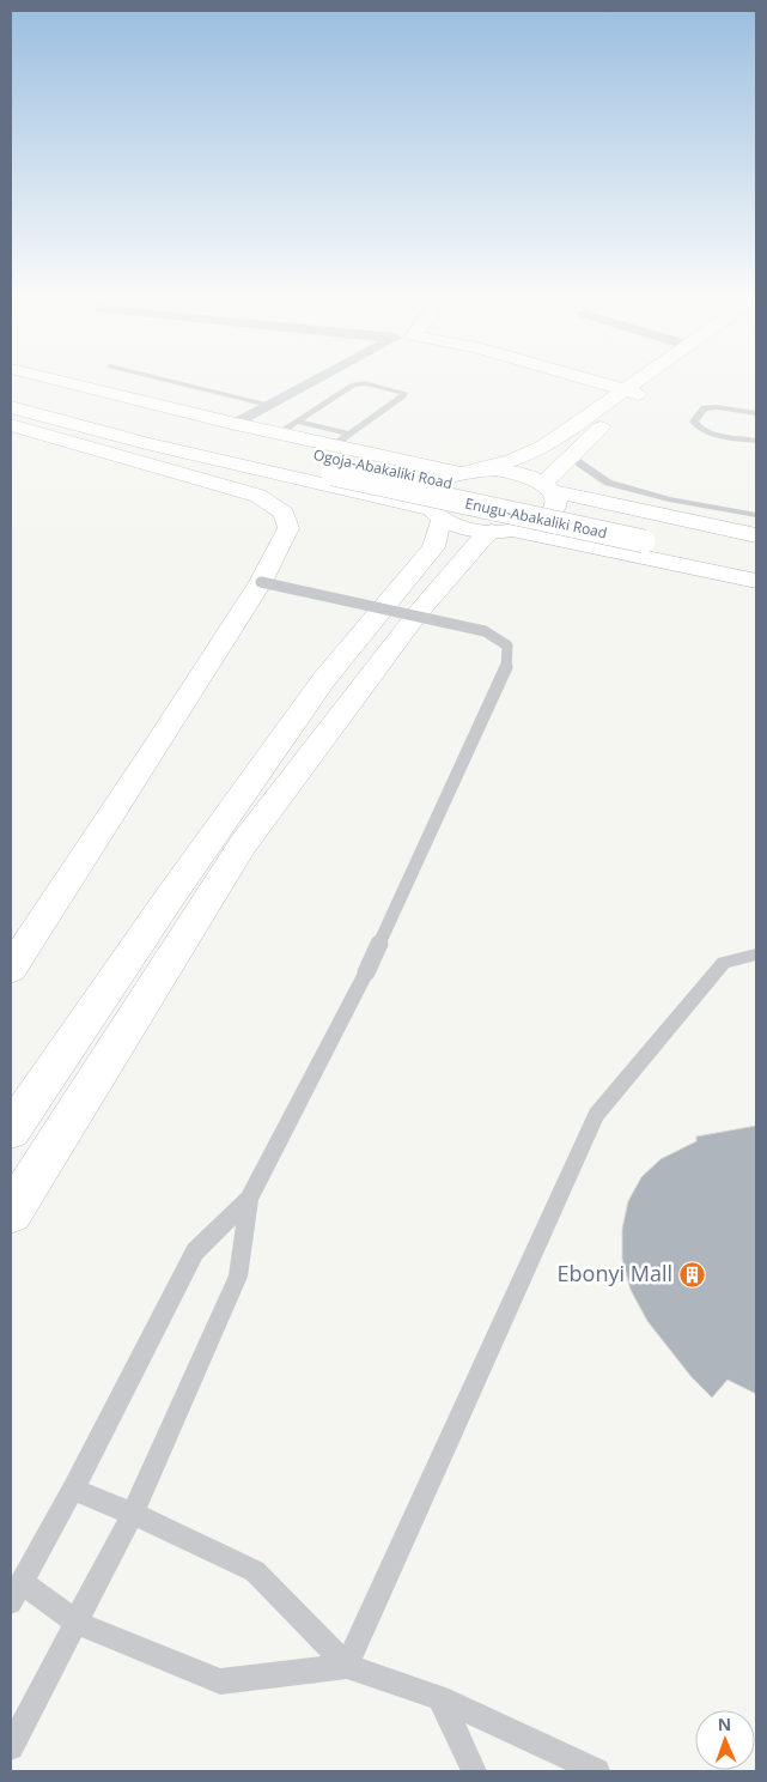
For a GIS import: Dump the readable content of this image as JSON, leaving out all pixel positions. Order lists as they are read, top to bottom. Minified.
{"streets":{"main road":["Ogoja-Abakaliki Road","Enugu-Abakaliki Road"]},"crossings":[["Ogoja-Abakaliki Road","Enugu-Abakaliki Road"]],"places":{"building":["Ebonyi Mall"]},"north":"top"}
